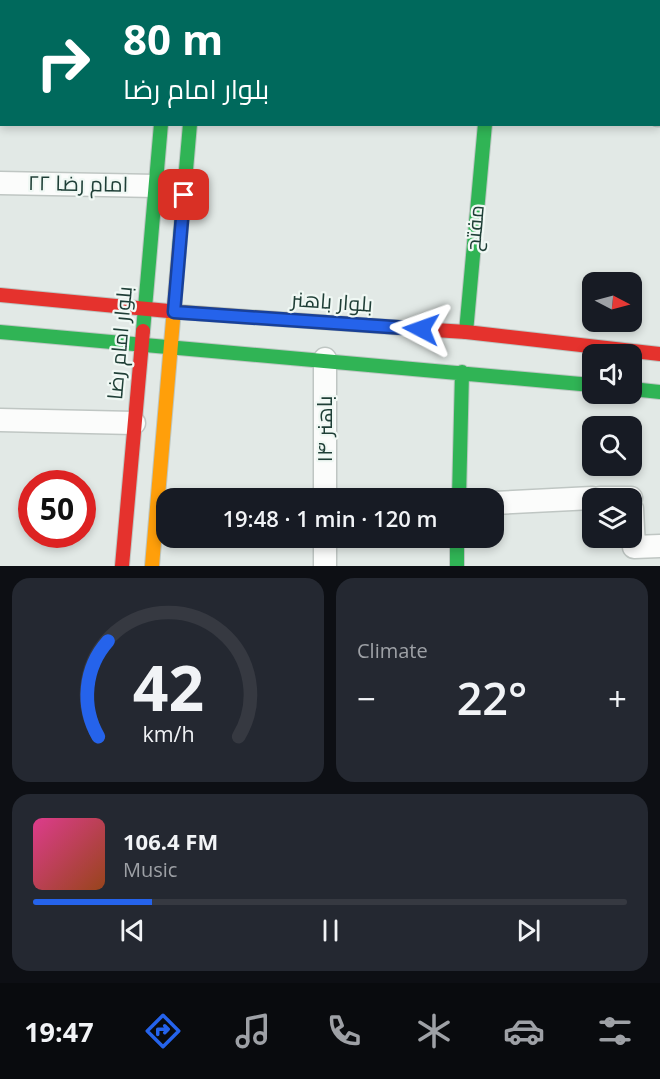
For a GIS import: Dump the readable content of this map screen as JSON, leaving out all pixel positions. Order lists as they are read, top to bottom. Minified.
{"streets":{"main road":["مفتح","بلوار باهنر","بلوار امام رضا"],"street":["امام رضا ۲۲","باهنر ۱۴"]},"crossings":[["امام رضا ۲۲","بلوار امام رضا"],["مفتح","بلوار باهنر"],["بلوار باهنر","بلوار امام رضا"]],"north":"right","page":{"turn":["80 m","بلوار امام رضا"],"limit":"50","trip":"19:48 · 1 min · 120 m","tile":"Climate","heat":["−","22°","+"],"song":["106.4 FM","Music"],"tabs":"19:47","gauge":["42","km/h"]}}
